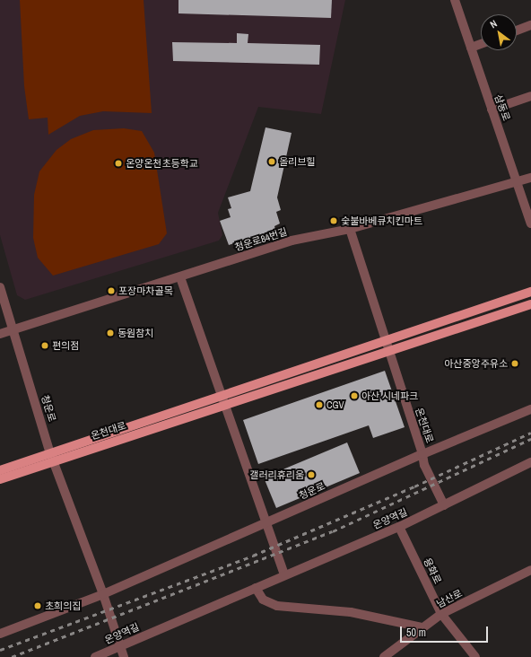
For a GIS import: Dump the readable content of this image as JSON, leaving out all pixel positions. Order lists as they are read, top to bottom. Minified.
{"streets":{"main road":["온천대로"],"street":["삼동로","청운로84번길","청운로","온양역길","용화로","남산로"]},"crossings":[["삼동로","청운로84번길"],["청운로84번길","청운로"],["청운로84번길","온천대로"],["청운로","온천대로"],["청운로","온양역길"],["온천대로","온양역길"],["온양역길","용화로"],["용화로","남산로"]],"places":["올리브힐","온양온천초등학교","숯불바베큐치킨마트","포장마차골목","동원참치","편의점","아산중앙주유소","아산 시네파크","CGV","갤러리휴리움","초희의집"],"scale_bar":"50 m","north":"top left"}
